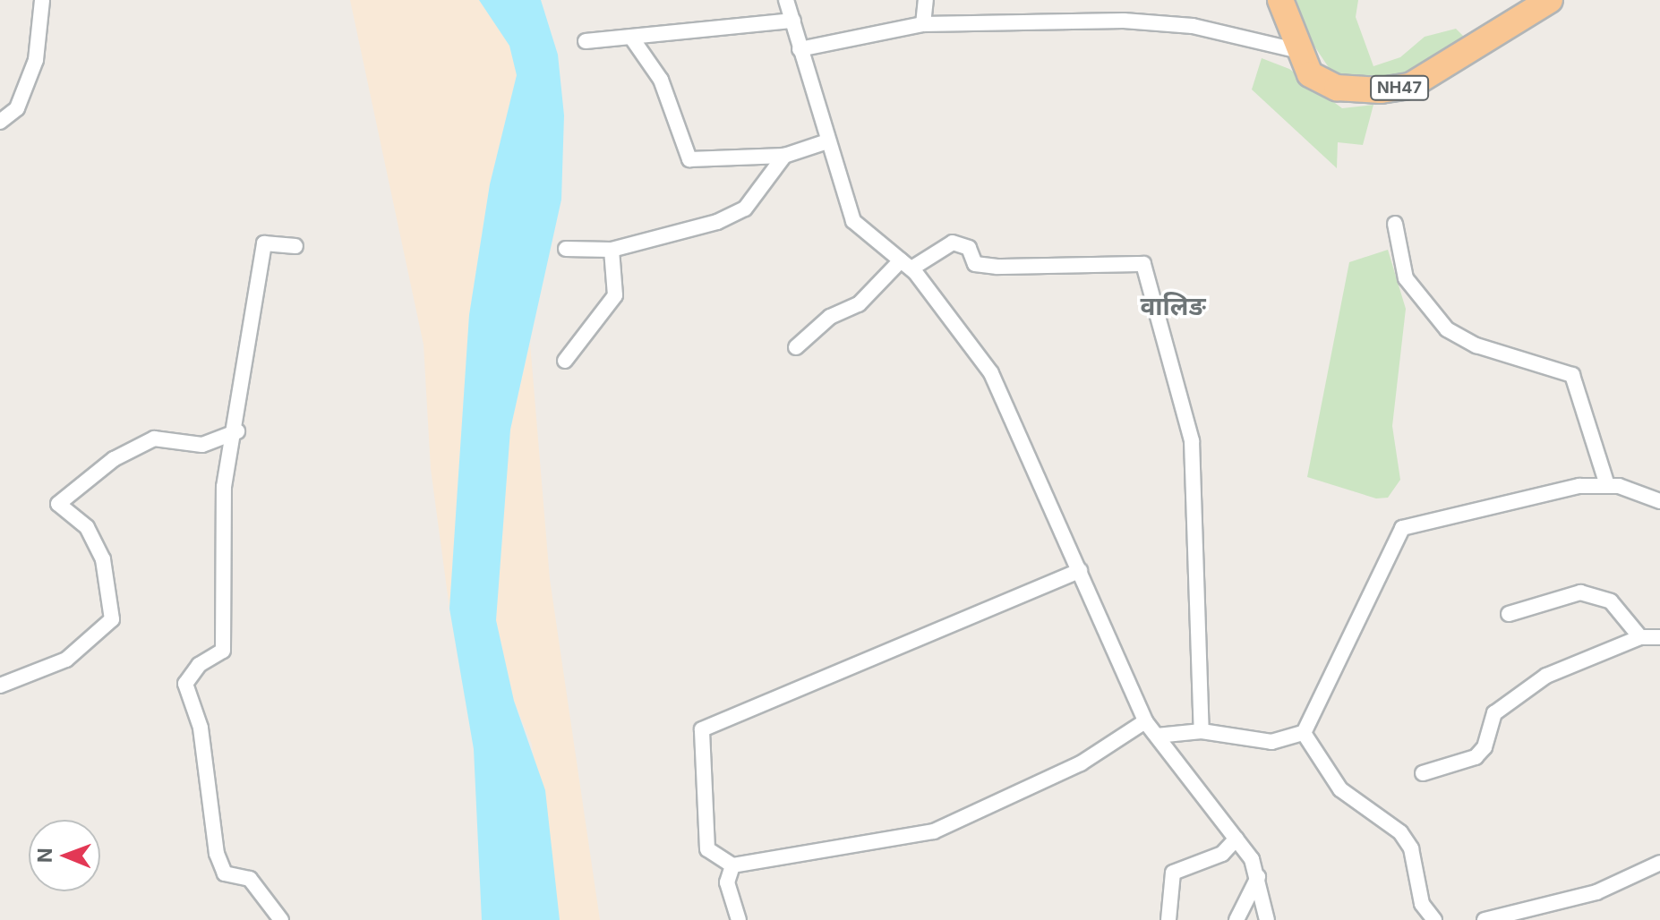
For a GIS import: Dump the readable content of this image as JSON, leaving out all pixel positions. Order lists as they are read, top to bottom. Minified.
{"streets":{"highway":["NH47"]},"districts":["वालिङ"],"north":"left"}
